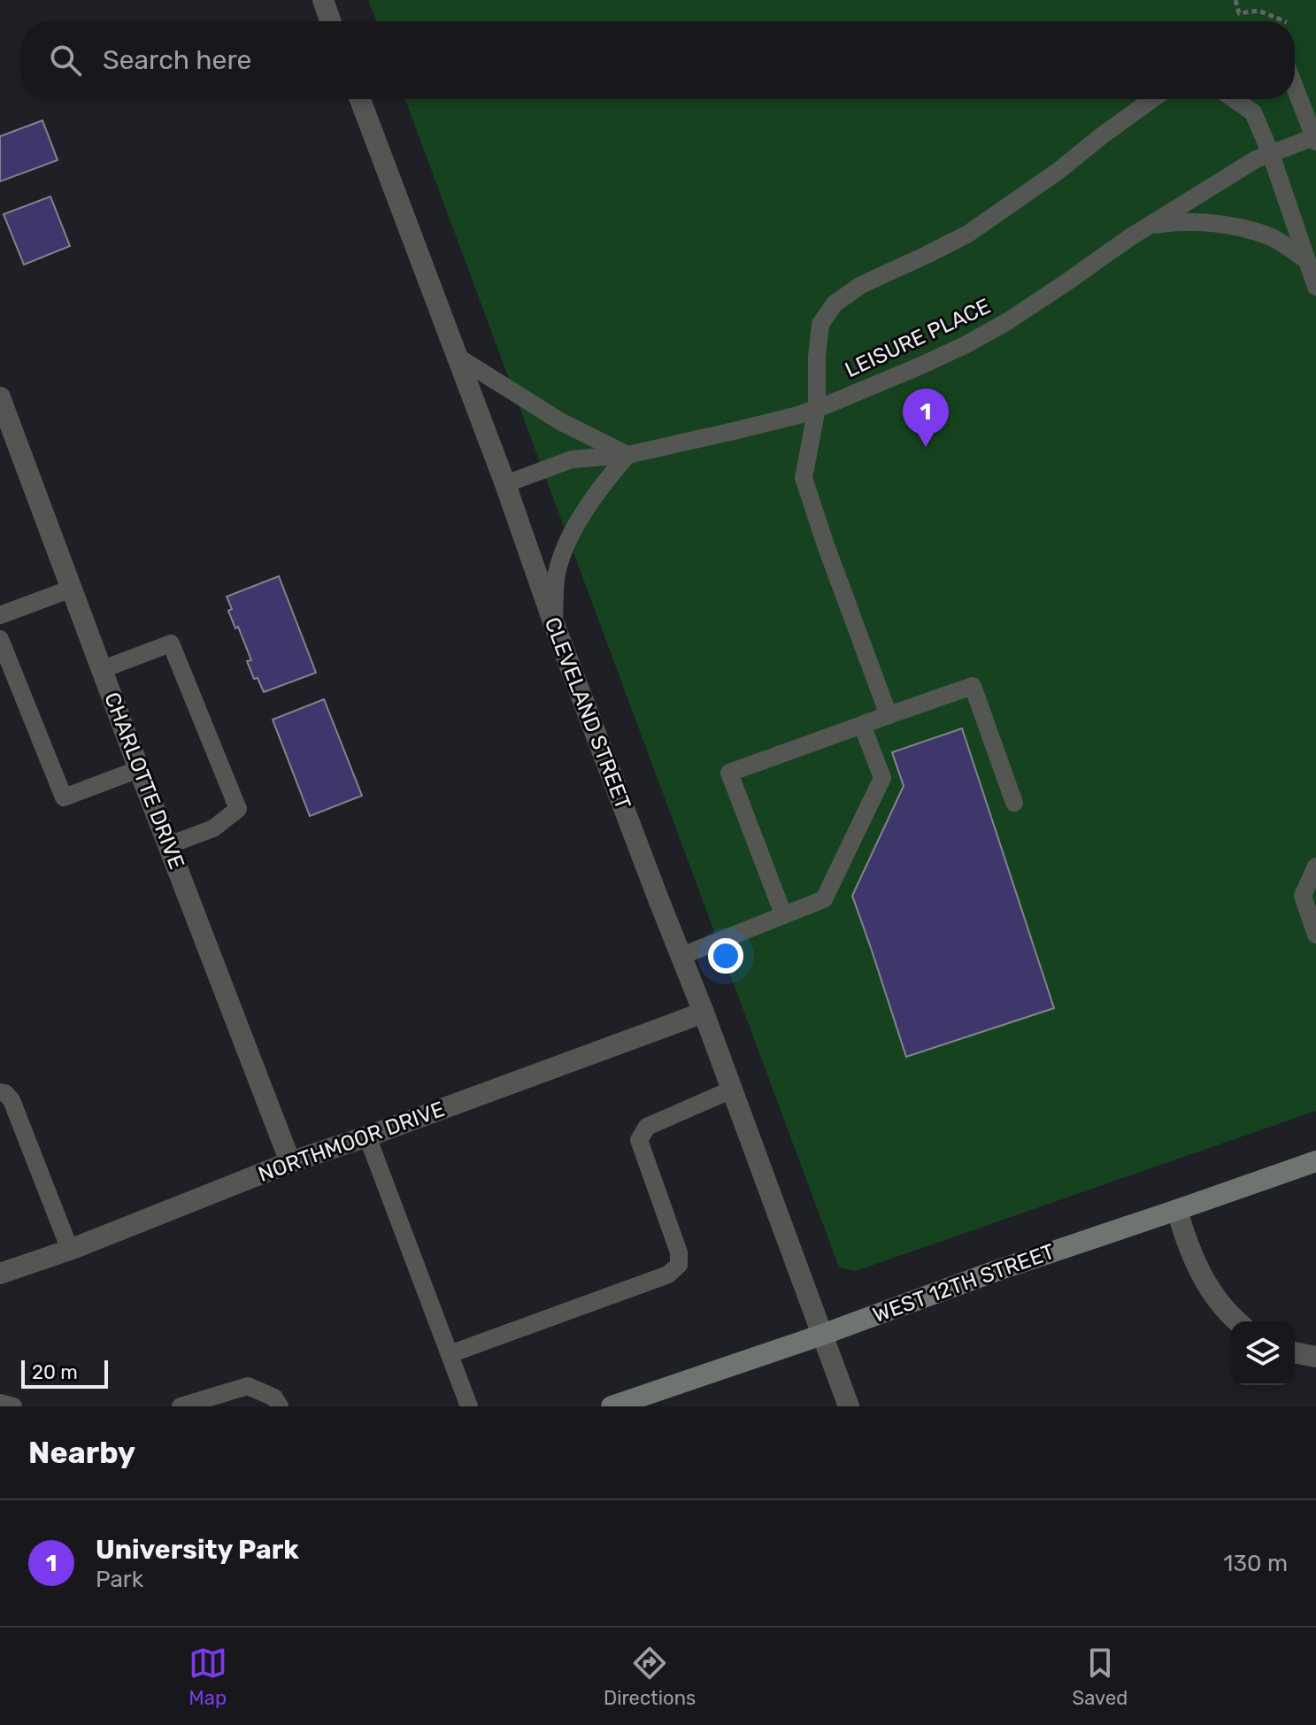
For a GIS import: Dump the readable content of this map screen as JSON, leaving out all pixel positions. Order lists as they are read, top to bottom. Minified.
{"streets":{"main road":["WEST 12TH STREET"],"street":["CLEVELAND STREET","CHARLOTTE DRIVE","NORTHMOOR DRIVE"],"lane":["LEISURE PLACE"]},"crossings":[["LEISURE PLACE","CLEVELAND STREET"],["CLEVELAND STREET","NORTHMOOR DRIVE"],["CLEVELAND STREET","WEST 12TH STREET"],["CHARLOTTE DRIVE","NORTHMOOR DRIVE"]],"scale_bar":"20 m","page":{"search":"Search here","pins":"1","scale":"20 m","heading":"Nearby","list":[{"mark":"1","name":"University Park","note":"Park","value":"130 m"}],"nav":["Map","Directions","Saved"]}}
